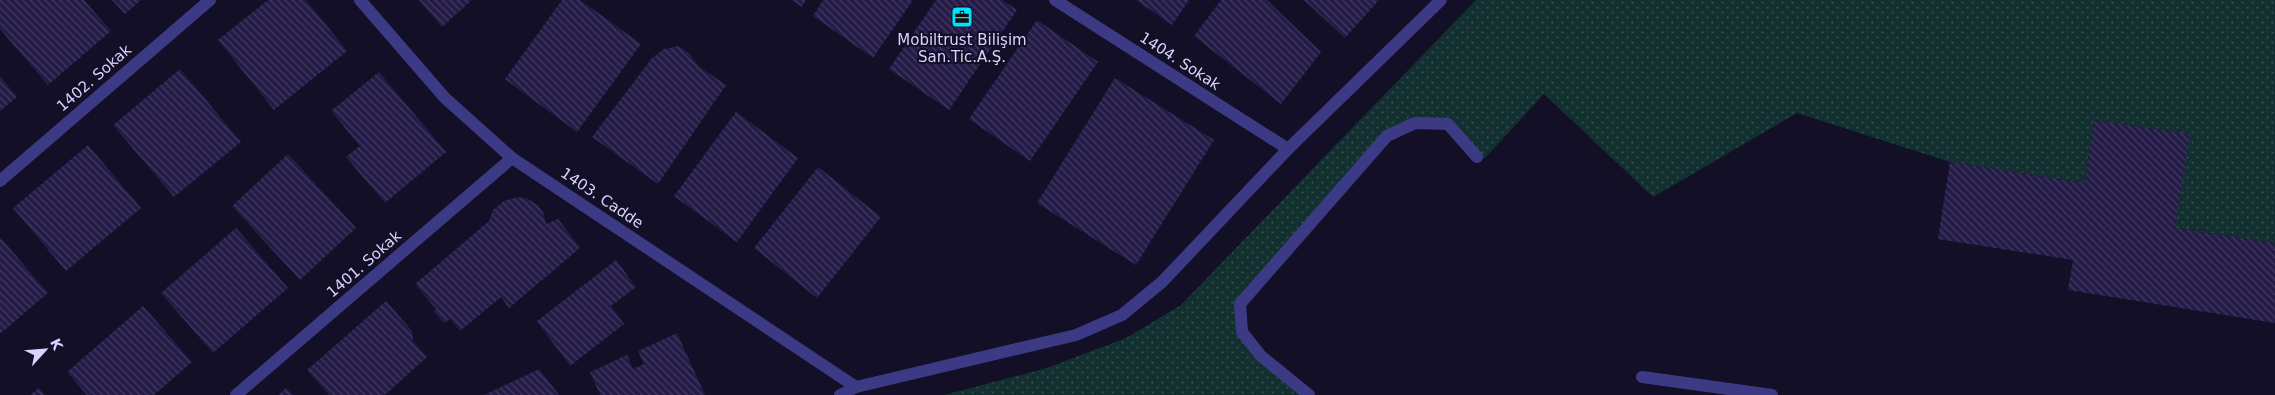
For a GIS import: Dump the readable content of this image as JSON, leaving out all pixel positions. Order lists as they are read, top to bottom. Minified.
{"streets":{"street":["1404. Sokak","1402. Sokak","1403. Cadde","1401. Sokak"]},"crossings":[["1403. Cadde","1401. Sokak"]],"places":{"office":["Mobiltrust Bilişim San.Tic.A.Ş."]},"north":"top right"}
